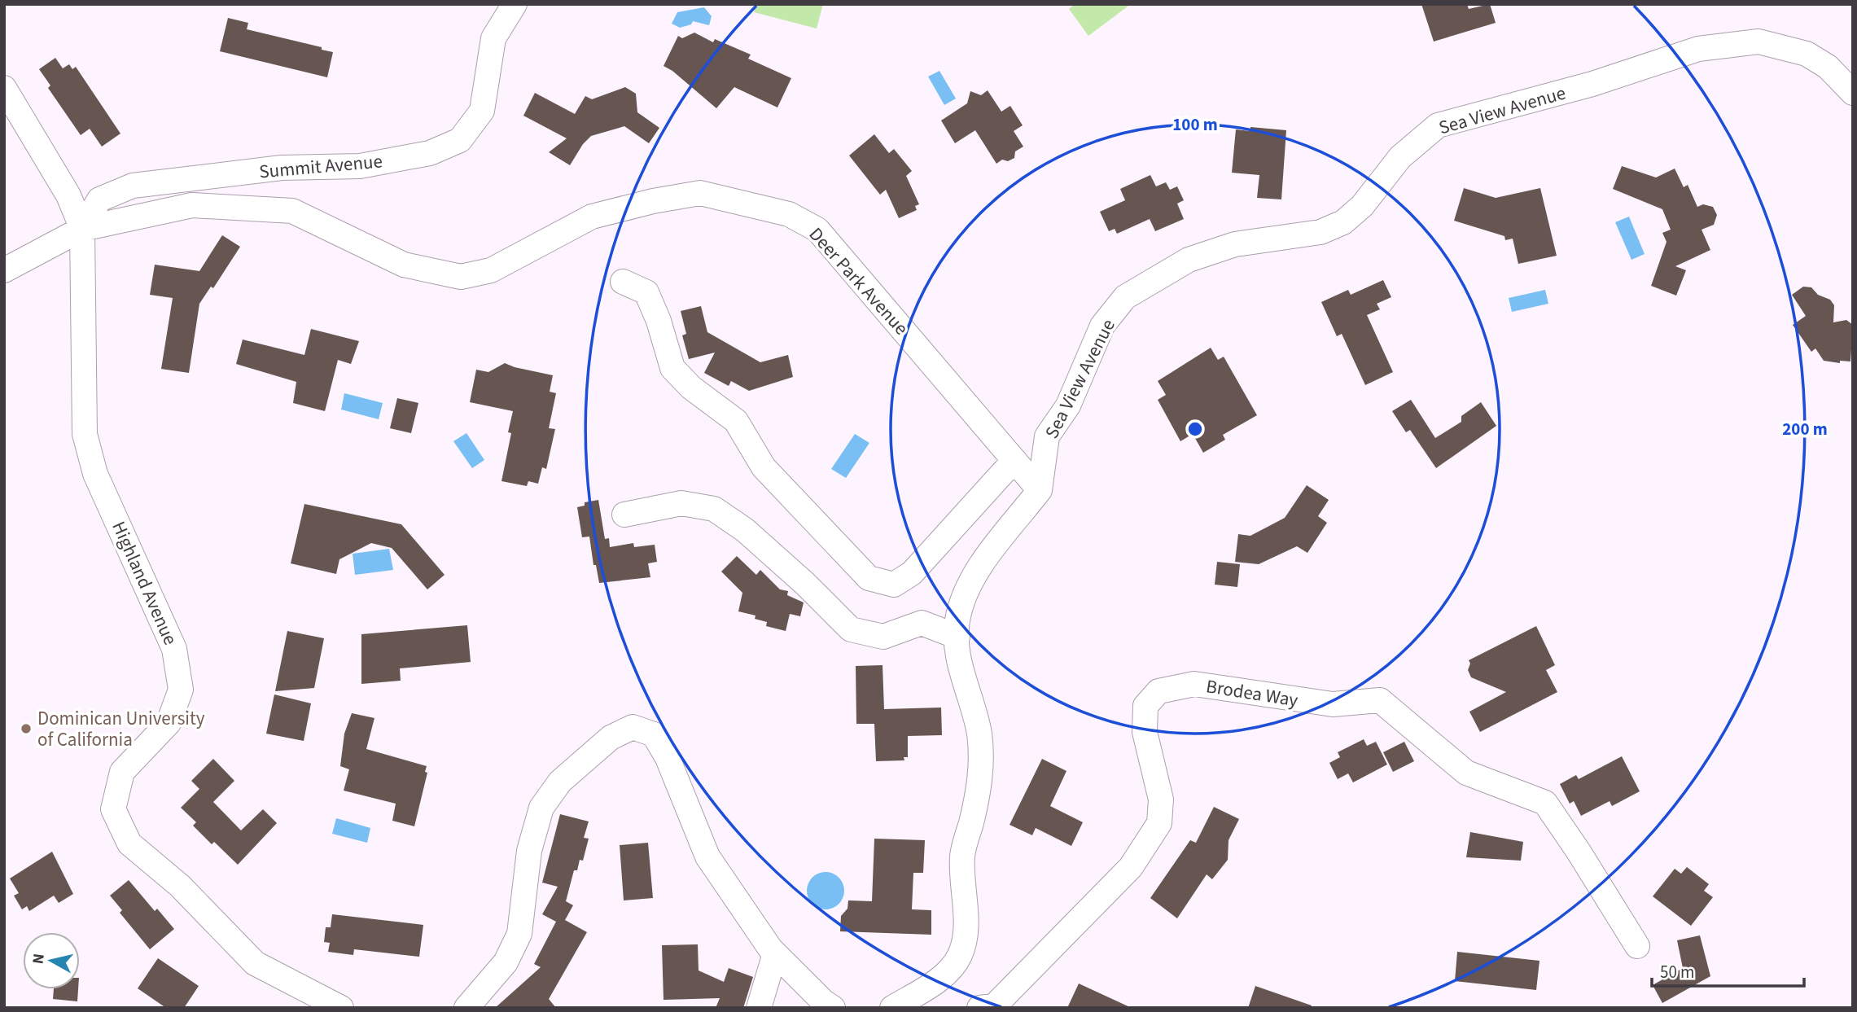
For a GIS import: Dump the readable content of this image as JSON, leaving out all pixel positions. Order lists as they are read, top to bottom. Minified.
{"streets":{"street":["Sea View Avenue","Summit Avenue","Deer Park Avenue","Highland Avenue","Brodea Way"]},"crossings":[["Sea View Avenue","Deer Park Avenue"],["Summit Avenue","Deer Park Avenue"],["Summit Avenue","Highland Avenue"],["Deer Park Avenue","Highland Avenue"]],"places":["Dominican University of California"],"scale_bar":"50 m","north":"left","rings":["100 m","200 m"]}
